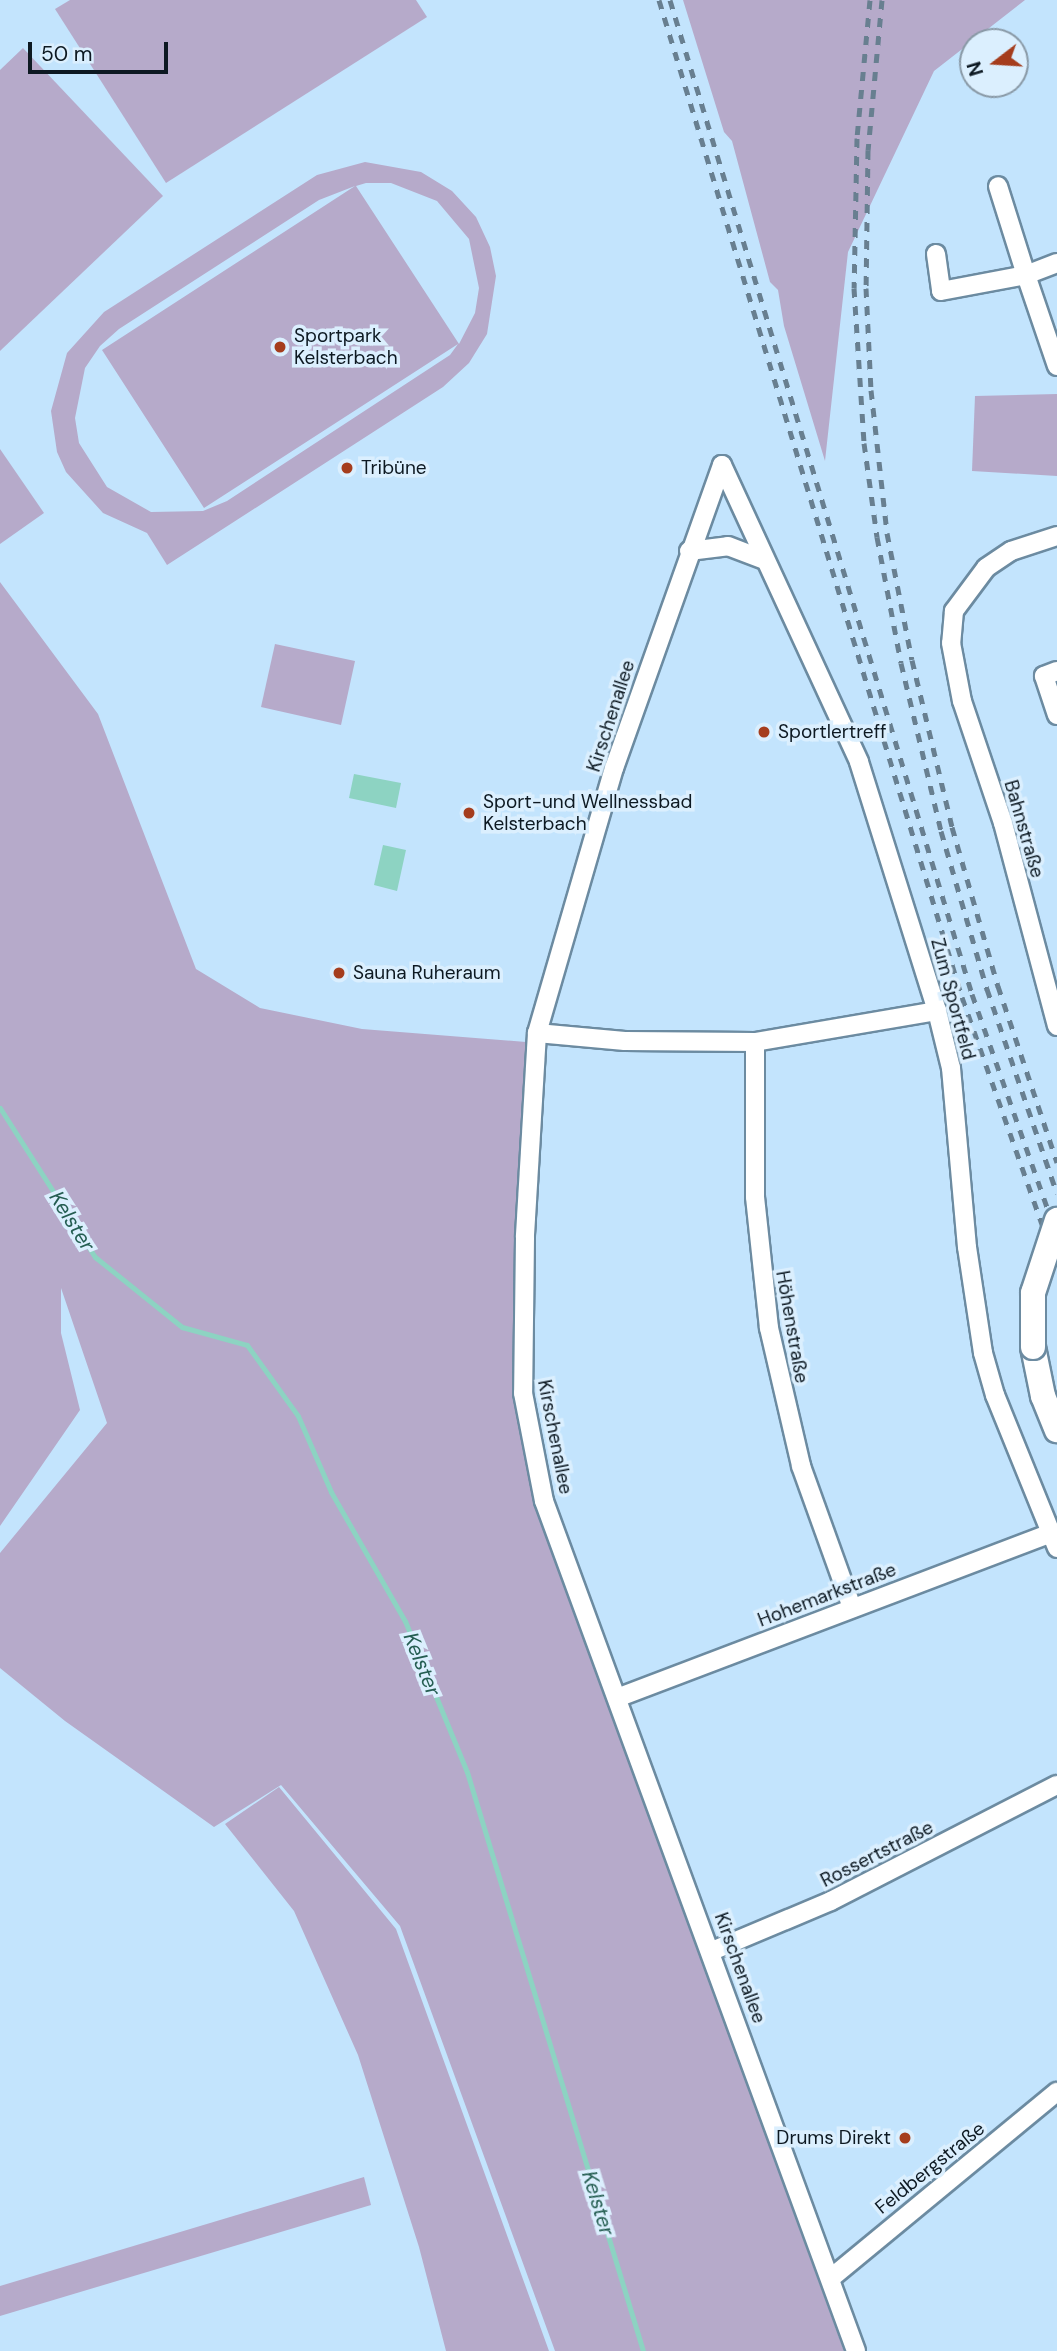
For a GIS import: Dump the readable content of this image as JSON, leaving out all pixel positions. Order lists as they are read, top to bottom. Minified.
{"streets":{"street":["Kirschenallee","Bahnstraße","Zum Sportfeld","Höhenstraße","Hohemarkstraße","Rossertstraße","Feldbergstraße"]},"crossings":[["Kirschenallee","Zum Sportfeld"],["Kirschenallee","Hohemarkstraße"],["Kirschenallee","Rossertstraße"],["Kirschenallee","Feldbergstraße"],["Zum Sportfeld","Hohemarkstraße"],["Höhenstraße","Hohemarkstraße"]],"water":["Kelster"],"places":["Sportpark Kelsterbach","Tribüne","Sportlertreff","Sport-und Wellnessbad Kelsterbach","Sauna Ruheraum","Drums Direkt"],"scale_bar":"50 m","north":"left"}
